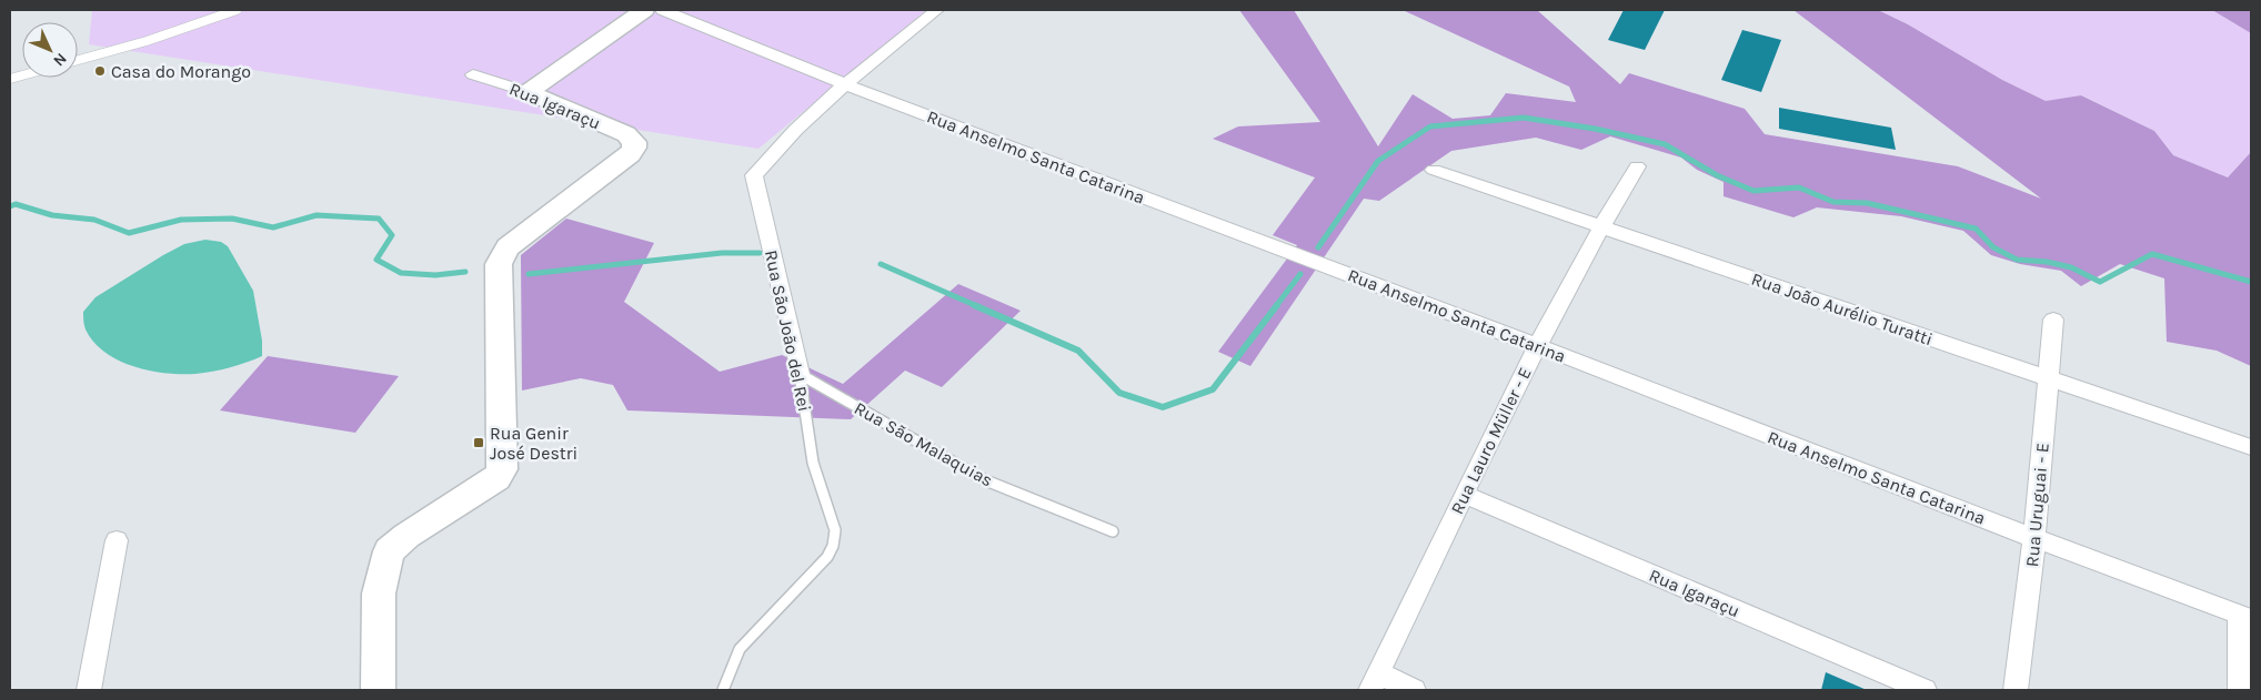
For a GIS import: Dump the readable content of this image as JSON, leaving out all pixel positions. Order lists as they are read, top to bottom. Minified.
{"streets":{"street":["Rua Igaraçu","Rua Anselmo Santa Catarina","Rua João Aurélio Turatti","Rua São João del Rei","Rua Lauro Müller - E","Rua Uruguai - E"],"lane":["Rua São Malaquias"]},"crossings":[["Rua Igaraçu","Rua Lauro Müller - E"],["Rua Anselmo Santa Catarina","Rua São João del Rei"],["Rua Anselmo Santa Catarina","Rua Lauro Müller - E"],["Rua Anselmo Santa Catarina","Rua Uruguai - E"],["Rua João Aurélio Turatti","Rua Lauro Müller - E"],["Rua João Aurélio Turatti","Rua Uruguai - E"],["Rua São João del Rei","Rua São Malaquias"]],"places":{"other":["Casa do Morango"],"transit":["Rua Genir José Destri"]},"north":"bottom right"}
